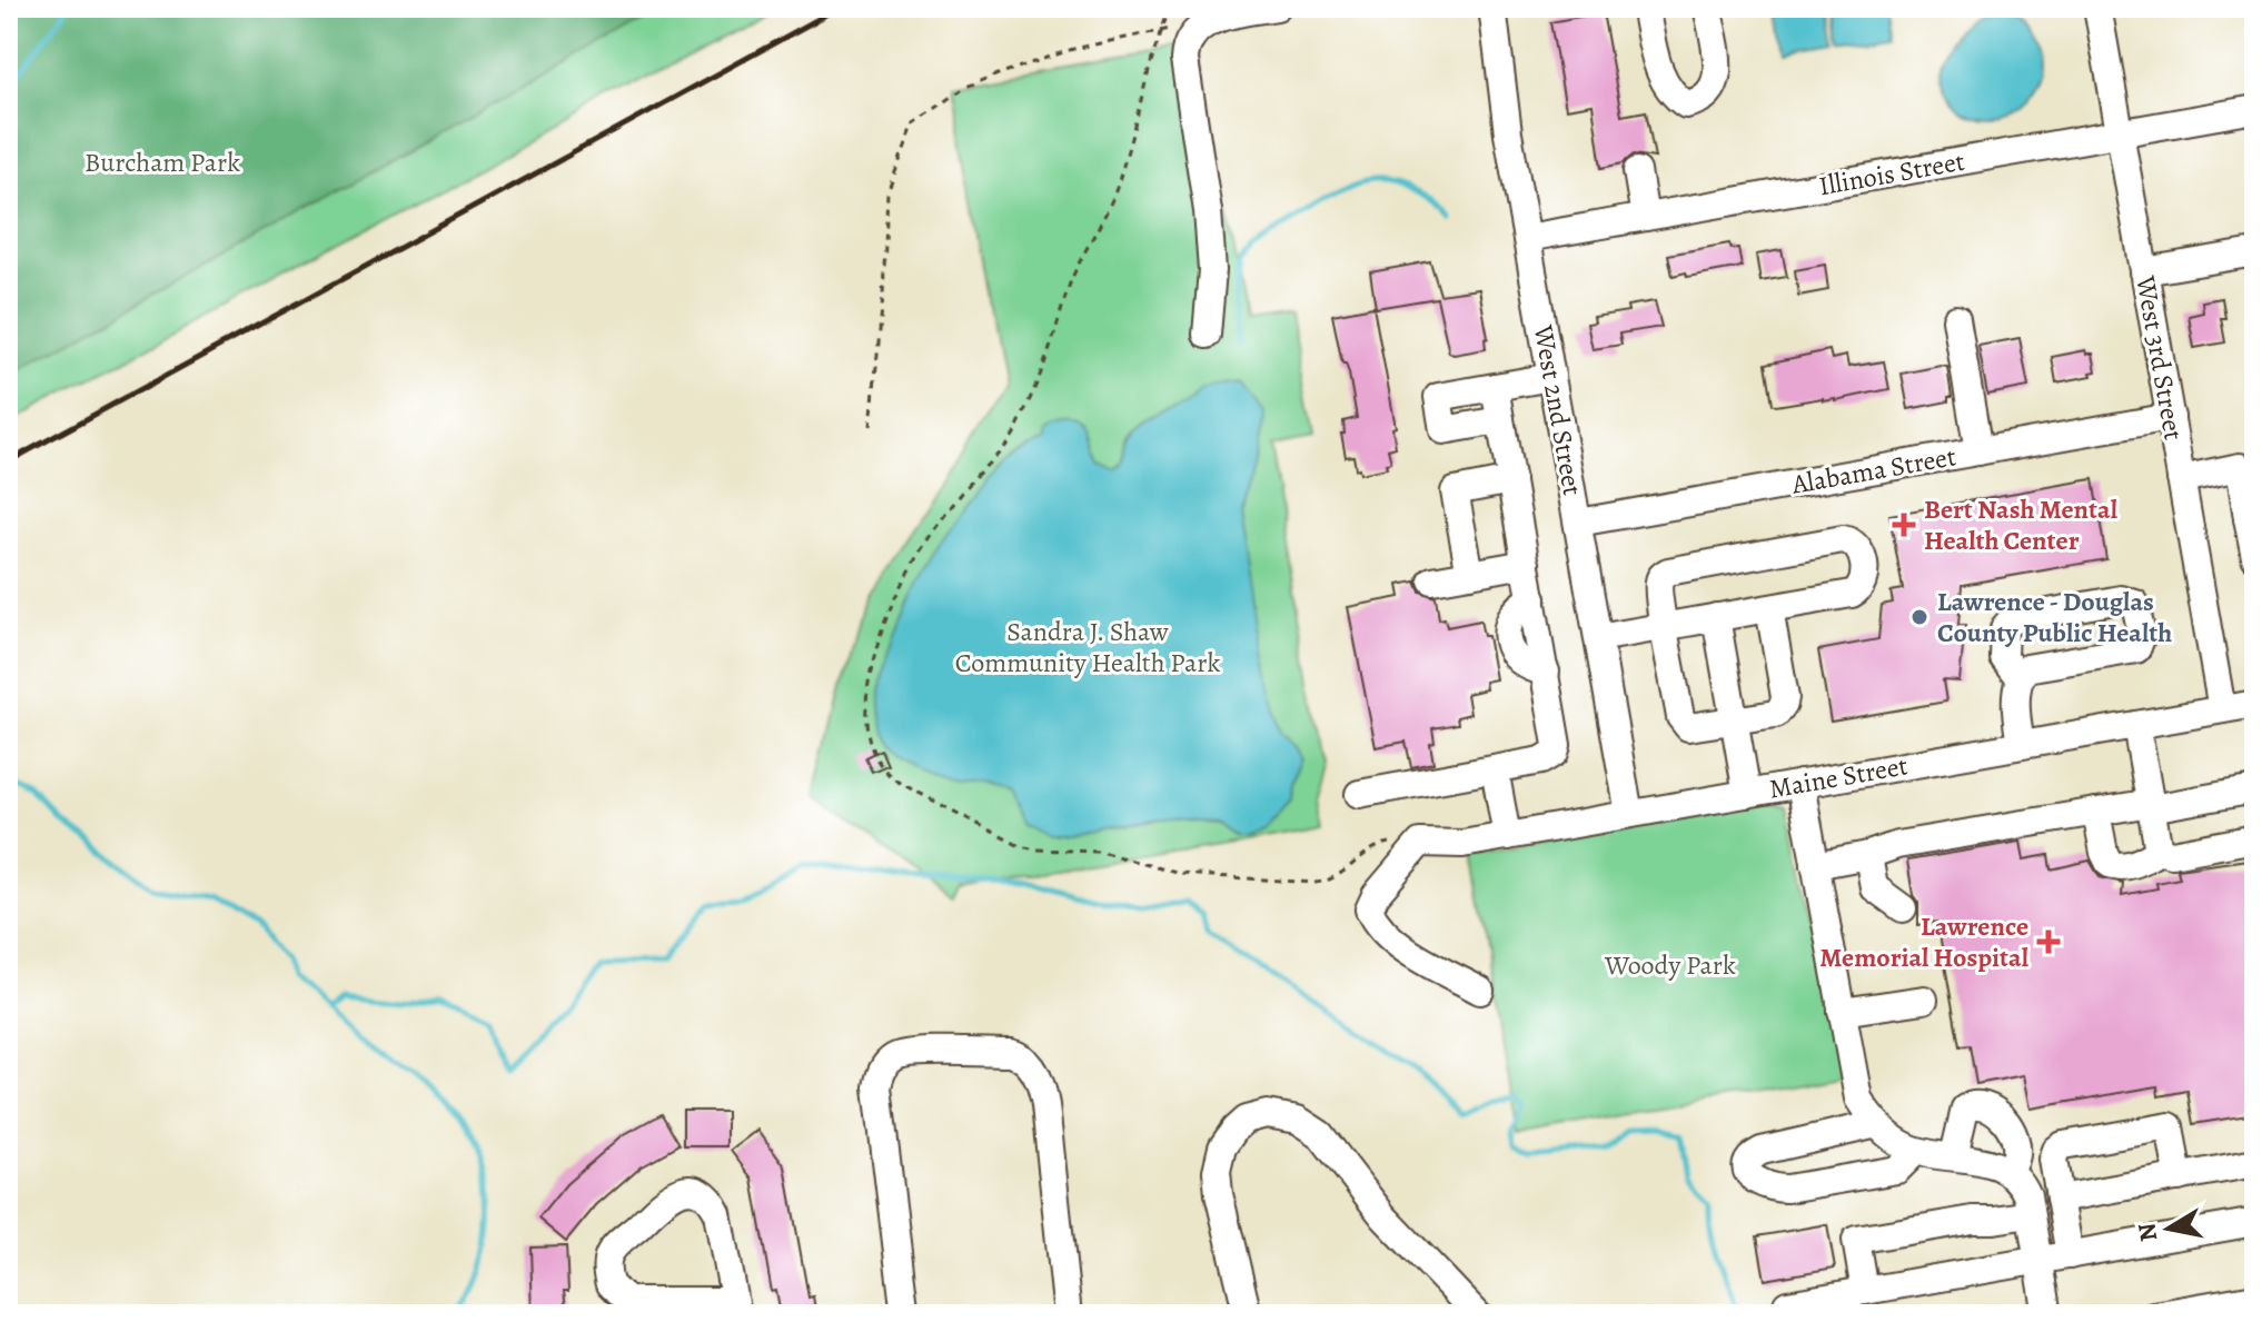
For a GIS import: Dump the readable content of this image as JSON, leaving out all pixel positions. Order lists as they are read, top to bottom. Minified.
{"streets":{"street":["Illinois Street","West 3rd Street","West 2nd Street","Alabama Street","Maine Street"]},"crossings":[["Illinois Street","West 3rd Street"],["Illinois Street","West 2nd Street"],["West 3rd Street","Alabama Street"],["West 3rd Street","Maine Street"],["West 2nd Street","Alabama Street"],["West 2nd Street","Maine Street"]],"parks":["Burcham Park","Sandra J. Shaw Community Health Park","Woody Park"],"places":{"health":["Bert Nash Mental Health Center","Lawrence Memorial Hospital"],"other":["Lawrence - Douglas County Public Health"]},"north":"left"}
